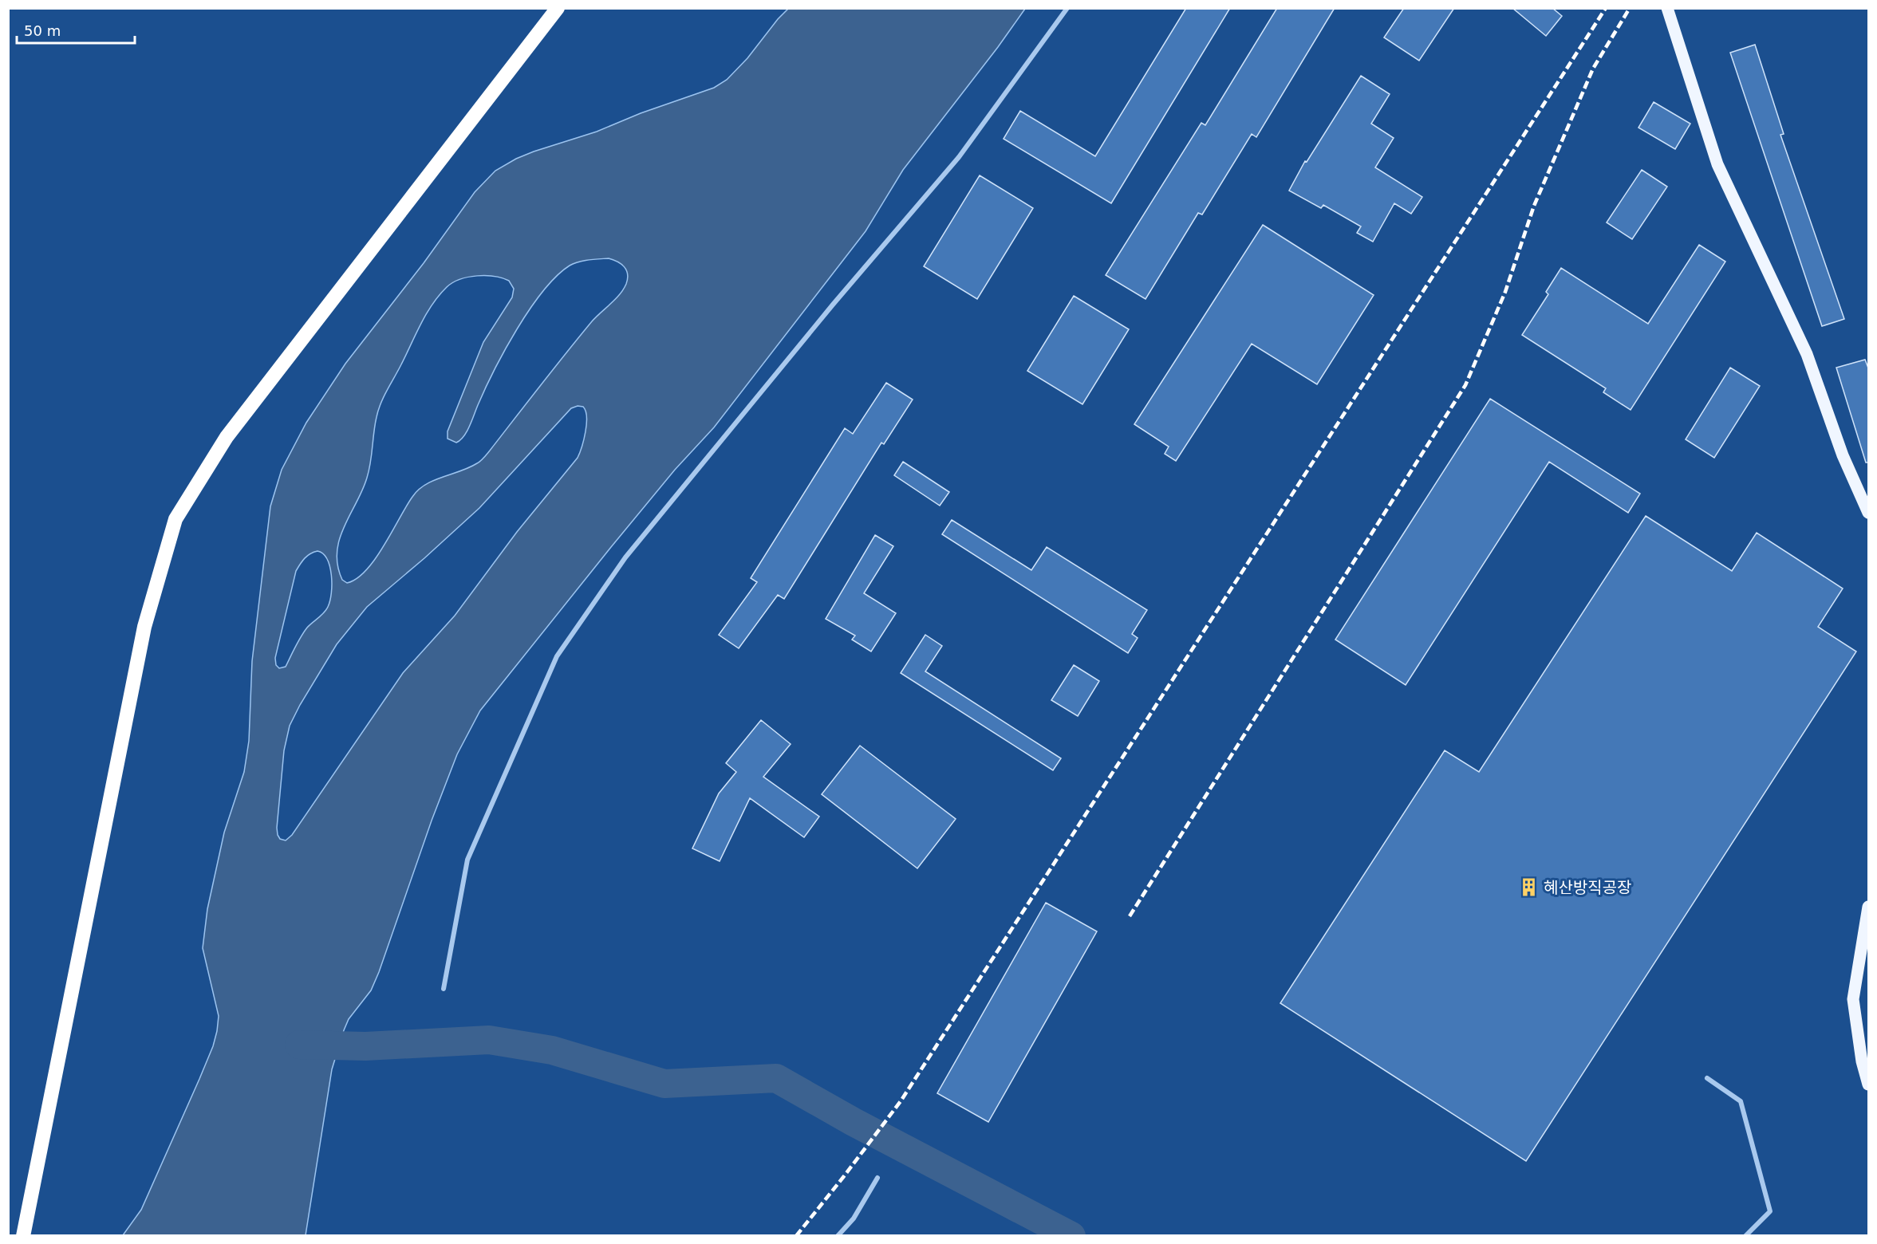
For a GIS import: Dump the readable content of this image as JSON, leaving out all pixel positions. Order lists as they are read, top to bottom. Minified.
{"places":{"building":["혜산방직공장"]},"scale_bar":"50 m"}
